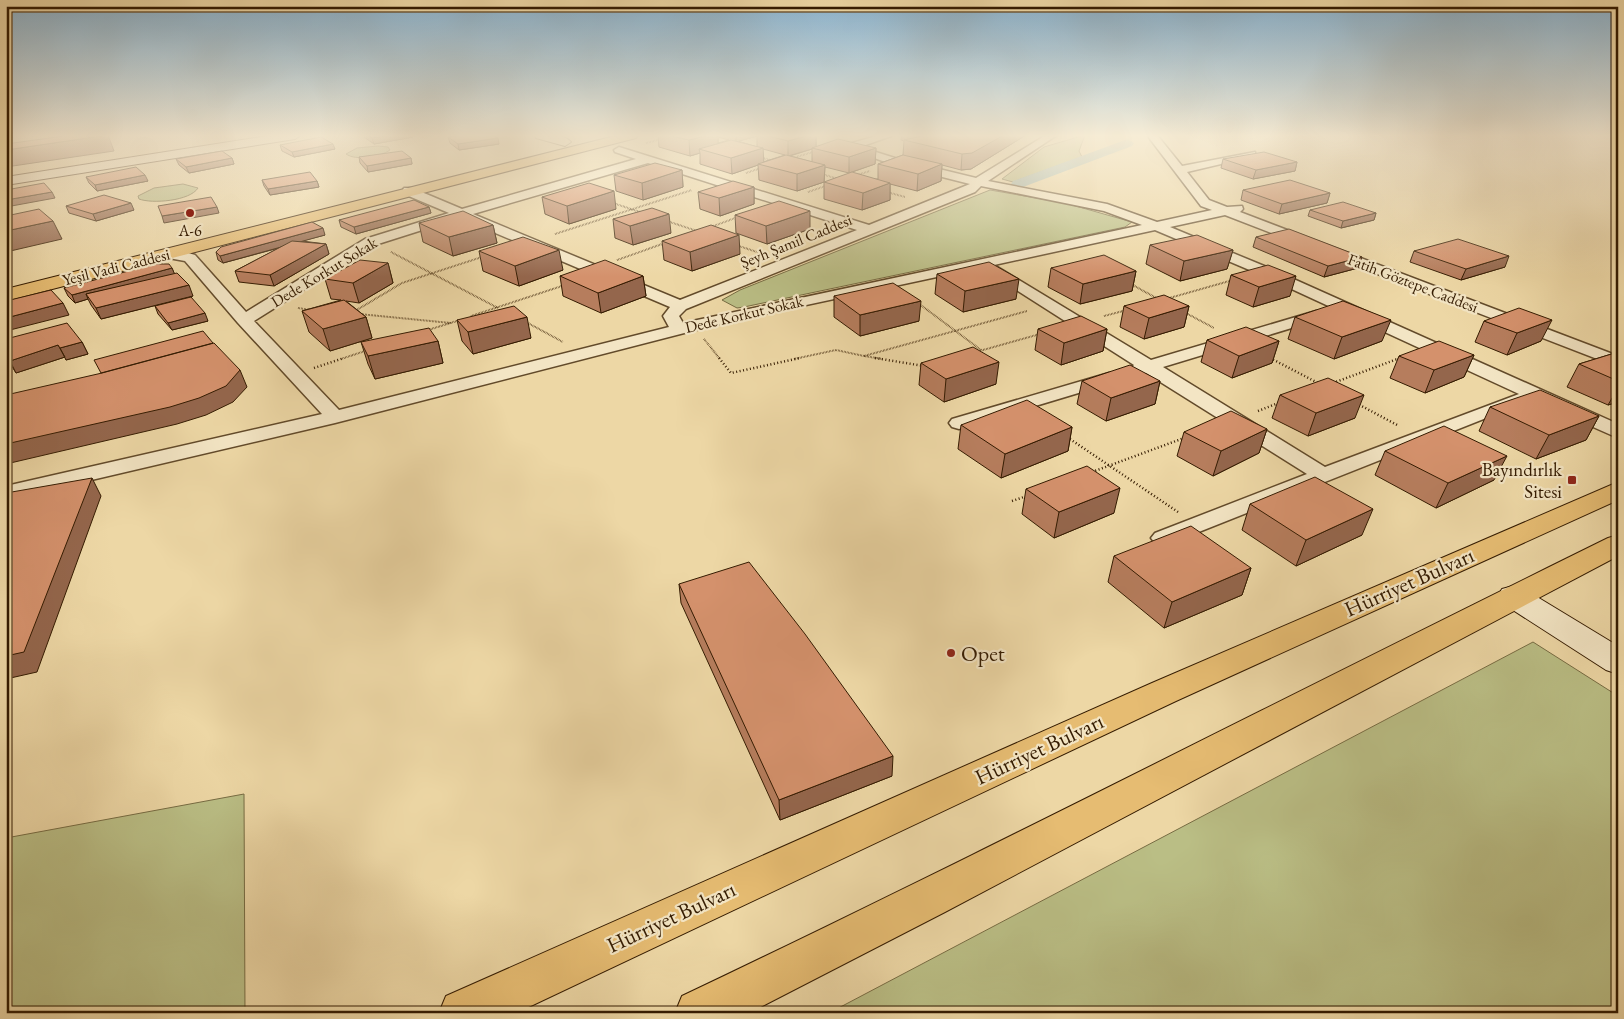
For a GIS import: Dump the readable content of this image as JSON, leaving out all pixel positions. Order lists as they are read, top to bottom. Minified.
{"streets":{"main road":["Yeşil Vadi Caddesi","Hürriyet Bulvarı"],"street":["Şeyh Şamil Caddesi","Dede Korkut Sokak","Fatih Göztepe Caddesi"]},"crossings":[["Dede Korkut Sokak","Fatih Göztepe Caddesi"]],"places":{"other":["A-6","Opet"],"transit":["Bayındırlık Sitesi"]}}
